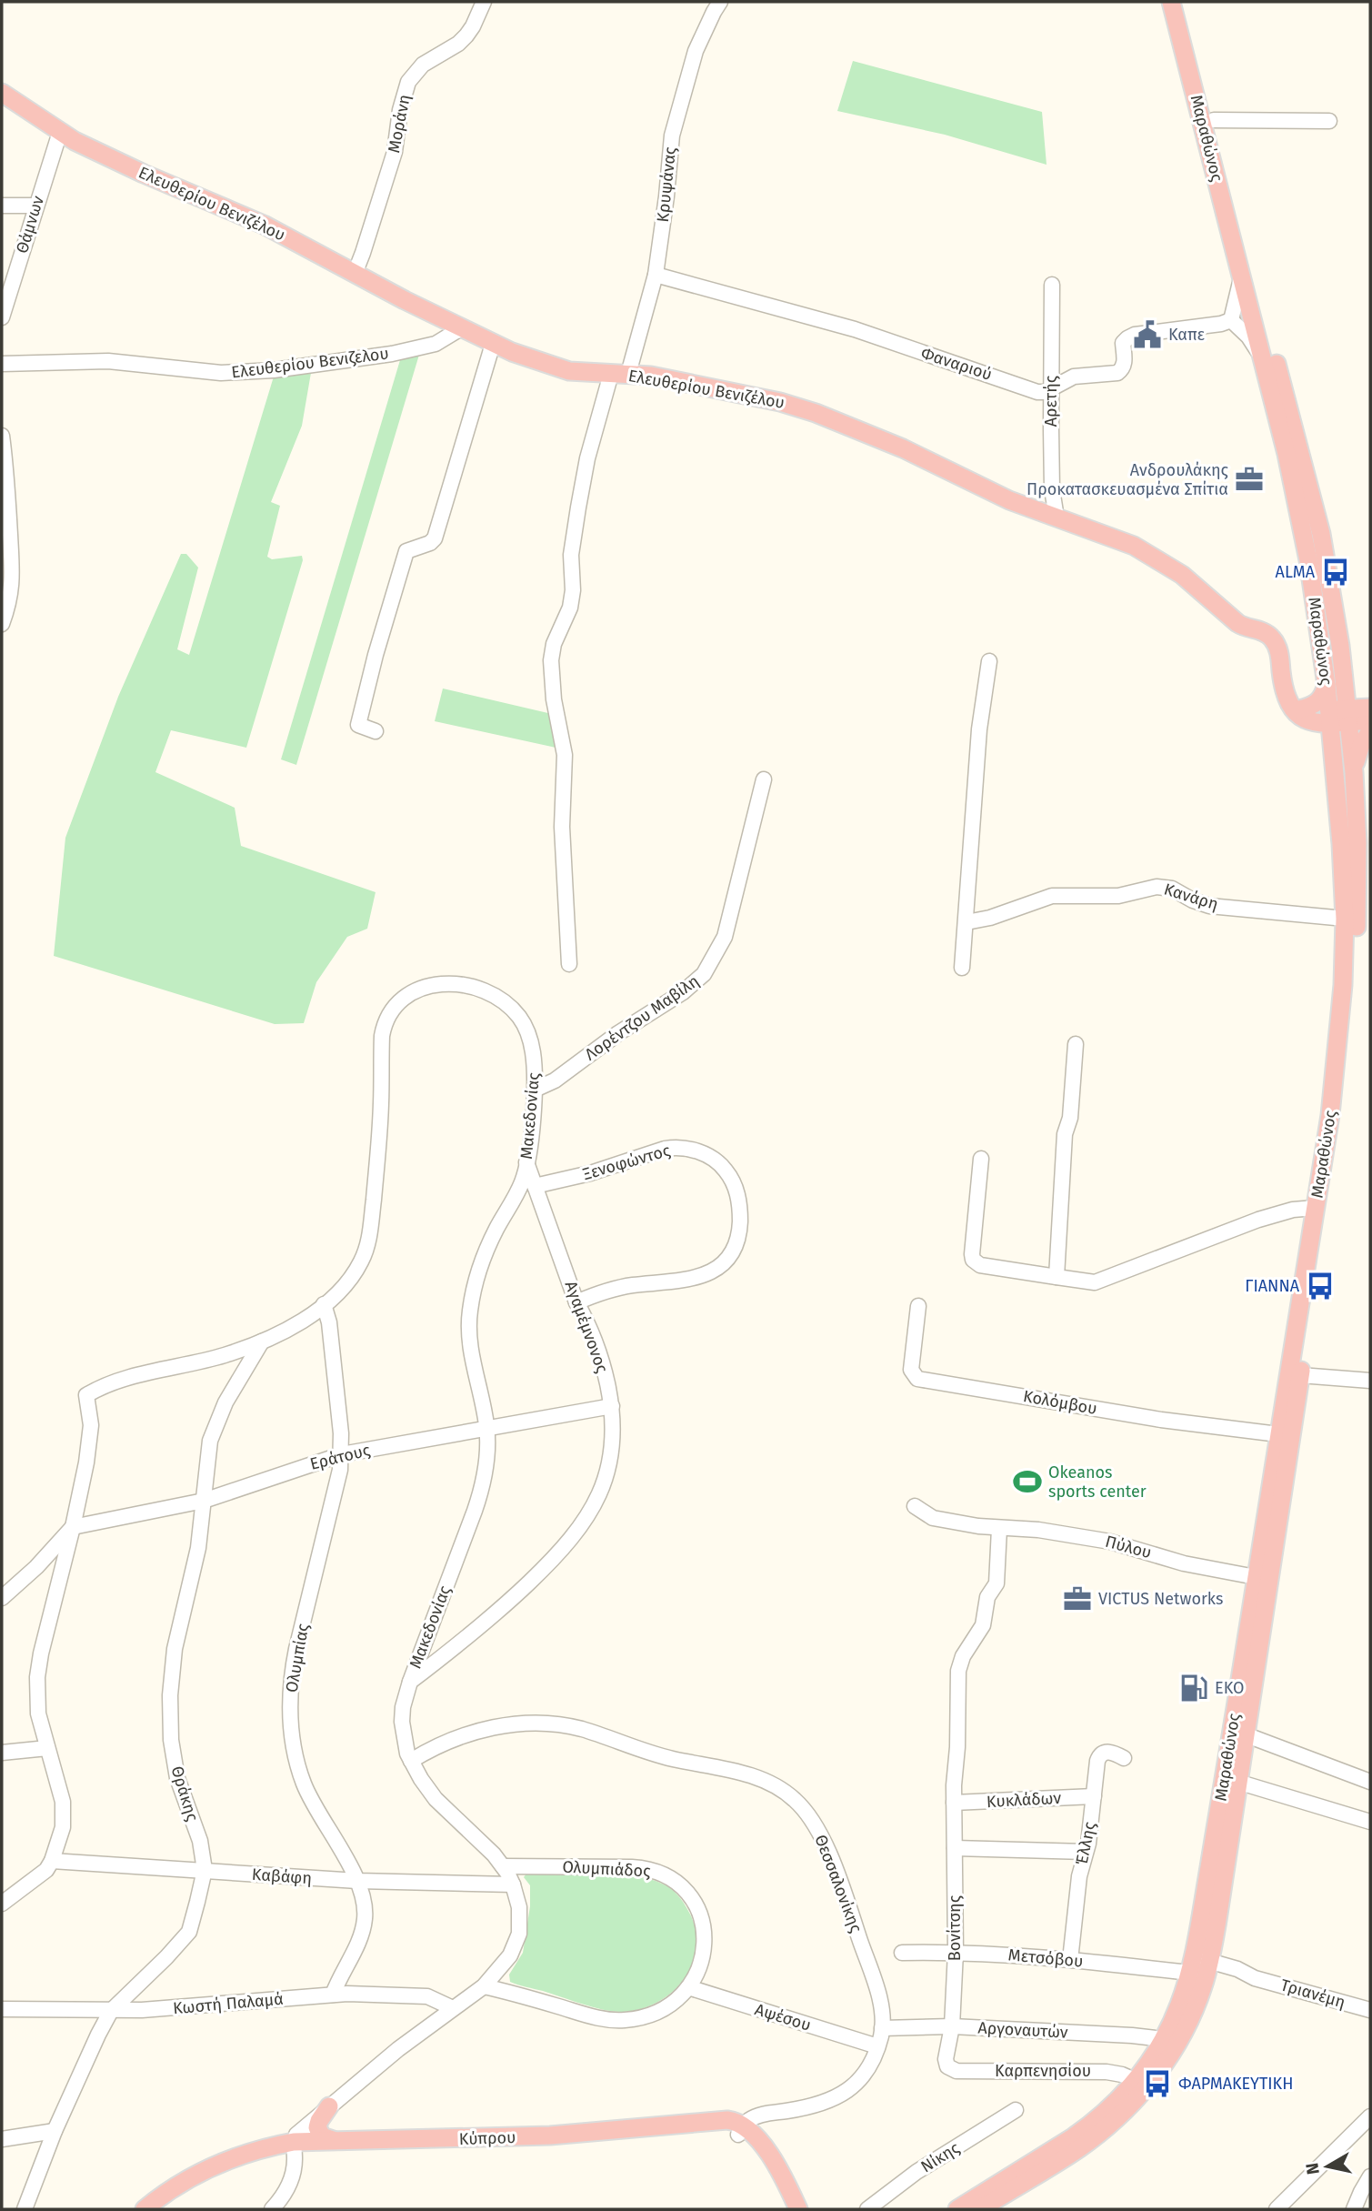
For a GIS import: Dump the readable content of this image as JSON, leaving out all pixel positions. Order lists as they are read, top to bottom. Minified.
{"streets":{"main road":["Μαραθώνος","Ελευθερίου Βενιζέλου","Κύπρου"],"street":["Μοράνη","Κρυψάνας","Θάμνων","Ελευθερίου Βενιζελου","Φαναριού","Αρετής","Κανάρη","Λορέντζου Μαβίλη","Μακεδονίας","Ξενοφώντος","Αγαμέμνονος","Κολόμβου","Εράτους","Πύλου","Ολυμπίας","Θράκης","Κυκλάδων","Έλλης","Ολυμπιάδος","Καβάφη","Θεσσαλονίκης","Βονίτσης","Μετσόβου","Τριανέμη","Κωστή Παλαμά","Αψέσου","Αργοναυτών","Καρπενησίου","Νίκης"]},"crossings":[["Μοράνη","Ελευθερίου Βενιζέλου"],["Μαραθώνος","Κανάρη"],["Μαραθώνος","Κολόμβου"],["Μαραθώνος","Πύλου"],["Μαραθώνος","Μετσόβου"],["Μαραθώνος","Τριανέμη"],["Μαραθώνος","Αργοναυτών"],["Μαραθώνος","Καρπενησίου"],["Κρυψάνας","Ελευθερίου Βενιζέλου"],["Κρυψάνας","Φαναριού"],["Ελευθερίου Βενιζέλου","Θάμνων"],["Ελευθερίου Βενιζέλου","Ελευθερίου Βενιζελου"],["Ελευθερίου Βενιζέλου","Αρετής"],["Φαναριού","Αρετής"],["Λορέντζου Μαβίλη","Μακεδονίας"],["Μακεδονίας","Αγαμέμνονος"],["Μακεδονίας","Εράτους"],["Μακεδονίας","Ολυμπίας"],["Μακεδονίας","Θράκης"],["Μακεδονίας","Ολυμπιάδος"],["Μακεδονίας","Καβάφη"],["Μακεδονίας","Θεσσαλονίκης"],["Μακεδονίας","Κωστή Παλαμά"],["Μακεδονίας","Κύπρου"],["Ξενοφώντος","Αγαμέμνονος"],["Αγαμέμνονος","Εράτους"],["Εράτους","Ολυμπίας"],["Εράτους","Θράκης"],["Πύλου","Βονίτσης"],["Ολυμπίας","Καβάφη"],["Ολυμπίας","Κωστή Παλαμά"],["Θράκης","Καβάφη"],["Θράκης","Κωστή Παλαμά"],["Κυκλάδων","Έλλης"],["Κυκλάδων","Βονίτσης"],["Έλλης","Μετσόβου"],["Ολυμπιάδος","Αψέσου"],["Θεσσαλονίκης","Αψέσου"],["Θεσσαλονίκης","Αργοναυτών"],["Θεσσαλονίκης","Κύπρου"],["Βονίτσης","Μετσόβου"],["Βονίτσης","Αργοναυτών"],["Βονίτσης","Καρπενησίου"],["Μετσόβου","Τριανέμη"]],"places":{"public building":["Καπε"],"office":["Ανδρουλάκης Προκατασκευασμένα Σπίτια","VICTUS Networks"],"bus stop":["ALMA","ΓΙΑΝΝΑ","ΦΑΡΜΑΚΕΥΤΙΚΗ"],"sports":["Okeanos sports center"],"fuel station":["EKO"]},"north":"left"}
